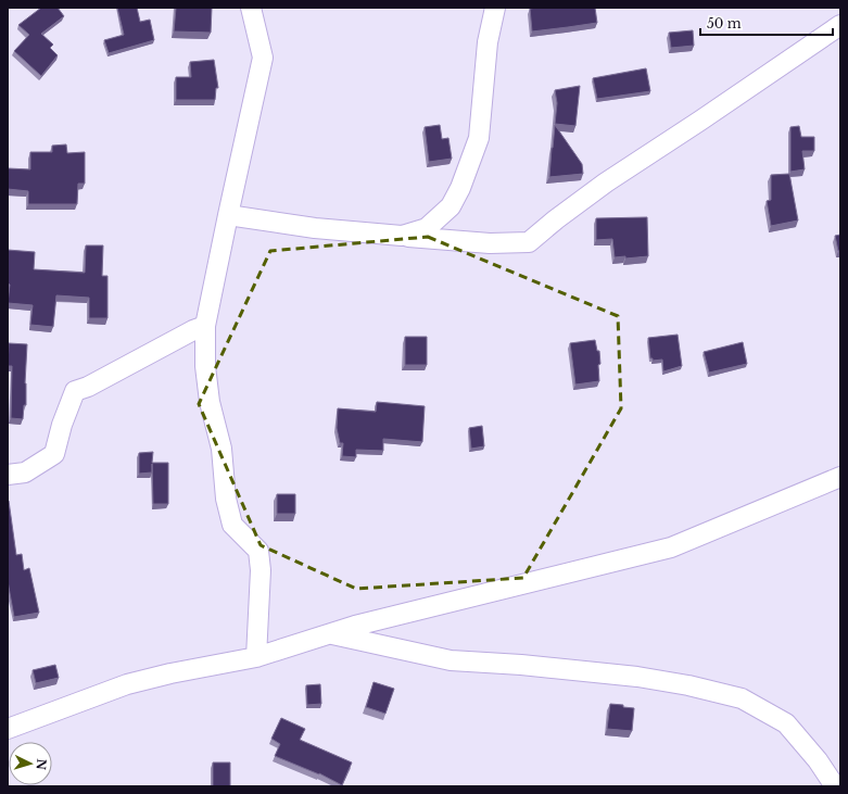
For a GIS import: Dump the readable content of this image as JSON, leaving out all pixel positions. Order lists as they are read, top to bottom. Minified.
{"scale_bar":"50 m","north":"right"}
